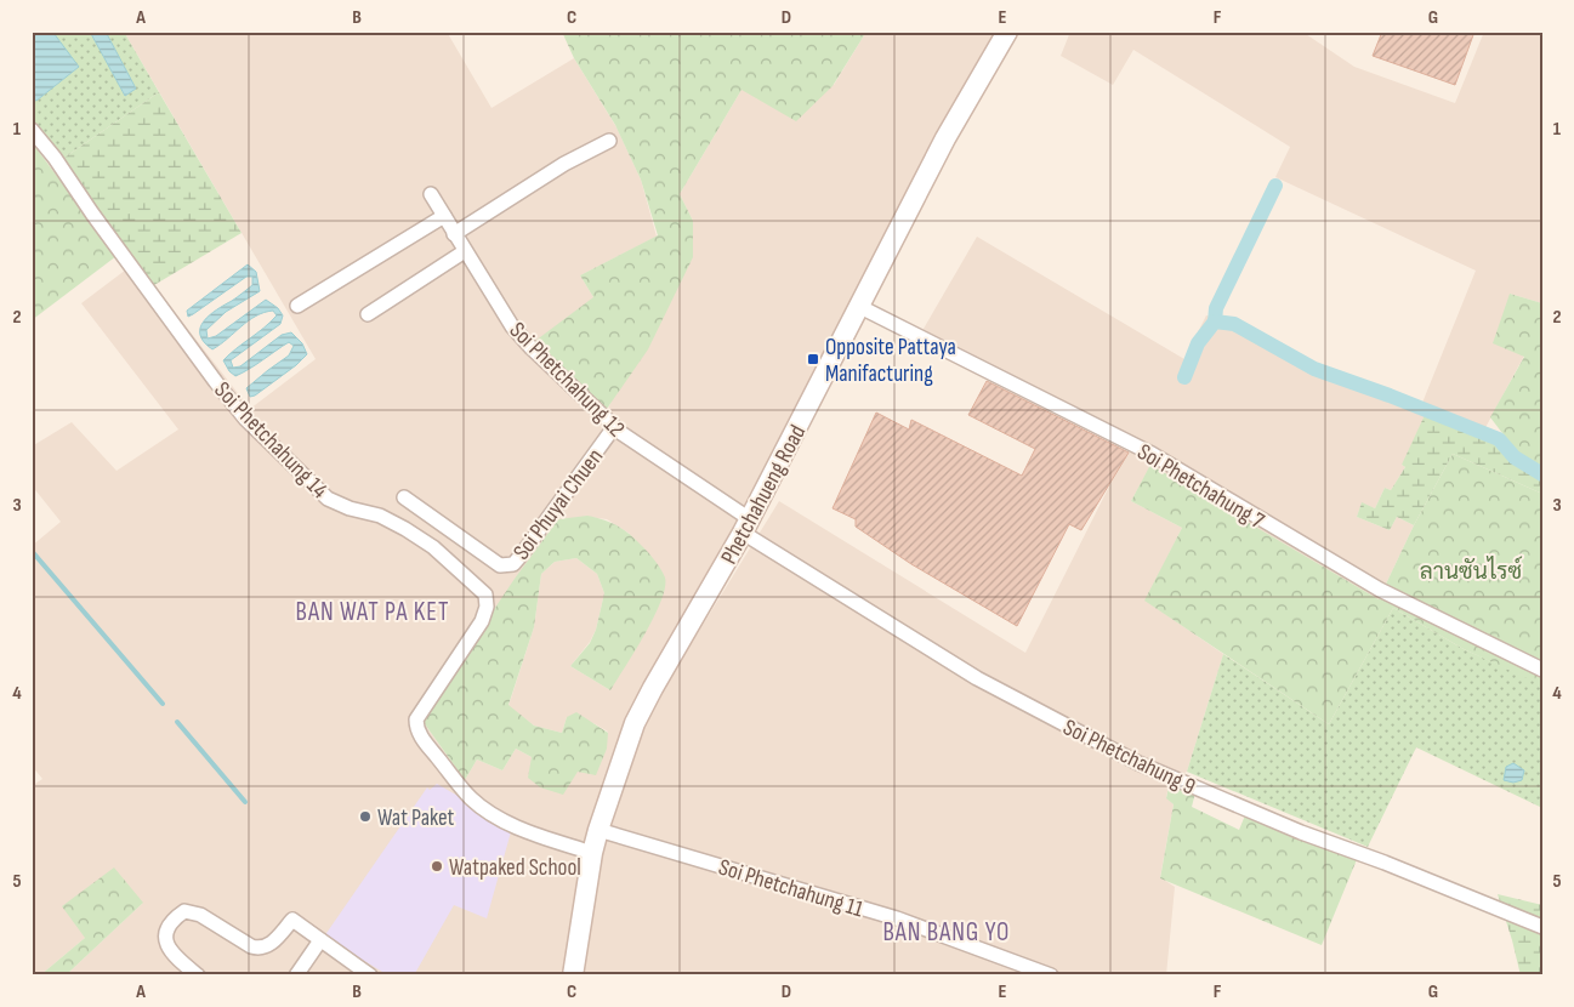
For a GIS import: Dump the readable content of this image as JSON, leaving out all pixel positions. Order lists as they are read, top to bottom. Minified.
{"streets":{"main road":["Phetchahueng Road"],"street":["Soi Phetchahung 12","Soi Phetchahung 14","Soi Phetchahung 7","Soi Phuyai Chuen","Soi Phetchahung 9","Soi Phetchahung 11"]},"crossings":[["Soi Phetchahung 12","Phetchahueng Road"],["Soi Phetchahung 12","Soi Phuyai Chuen"],["Soi Phetchahung 12","Soi Phetchahung 9"],["Soi Phetchahung 14","Phetchahueng Road"],["Soi Phetchahung 7","Phetchahueng Road"],["Phetchahueng Road","Soi Phetchahung 9"],["Phetchahueng Road","Soi Phetchahung 11"]],"districts":["BAN WAT PA KET","BAN BANG YO"],"parks":["ลานซันไรซ์"],"places":{"transit":["Opposite Pattaya Manifacturing"],"other":["Wat Paket","Watpaked School"]},"grid":{"columns":["A","B","C","D","E","F","G"],"rows":["1","2","3","4","5"]}}
